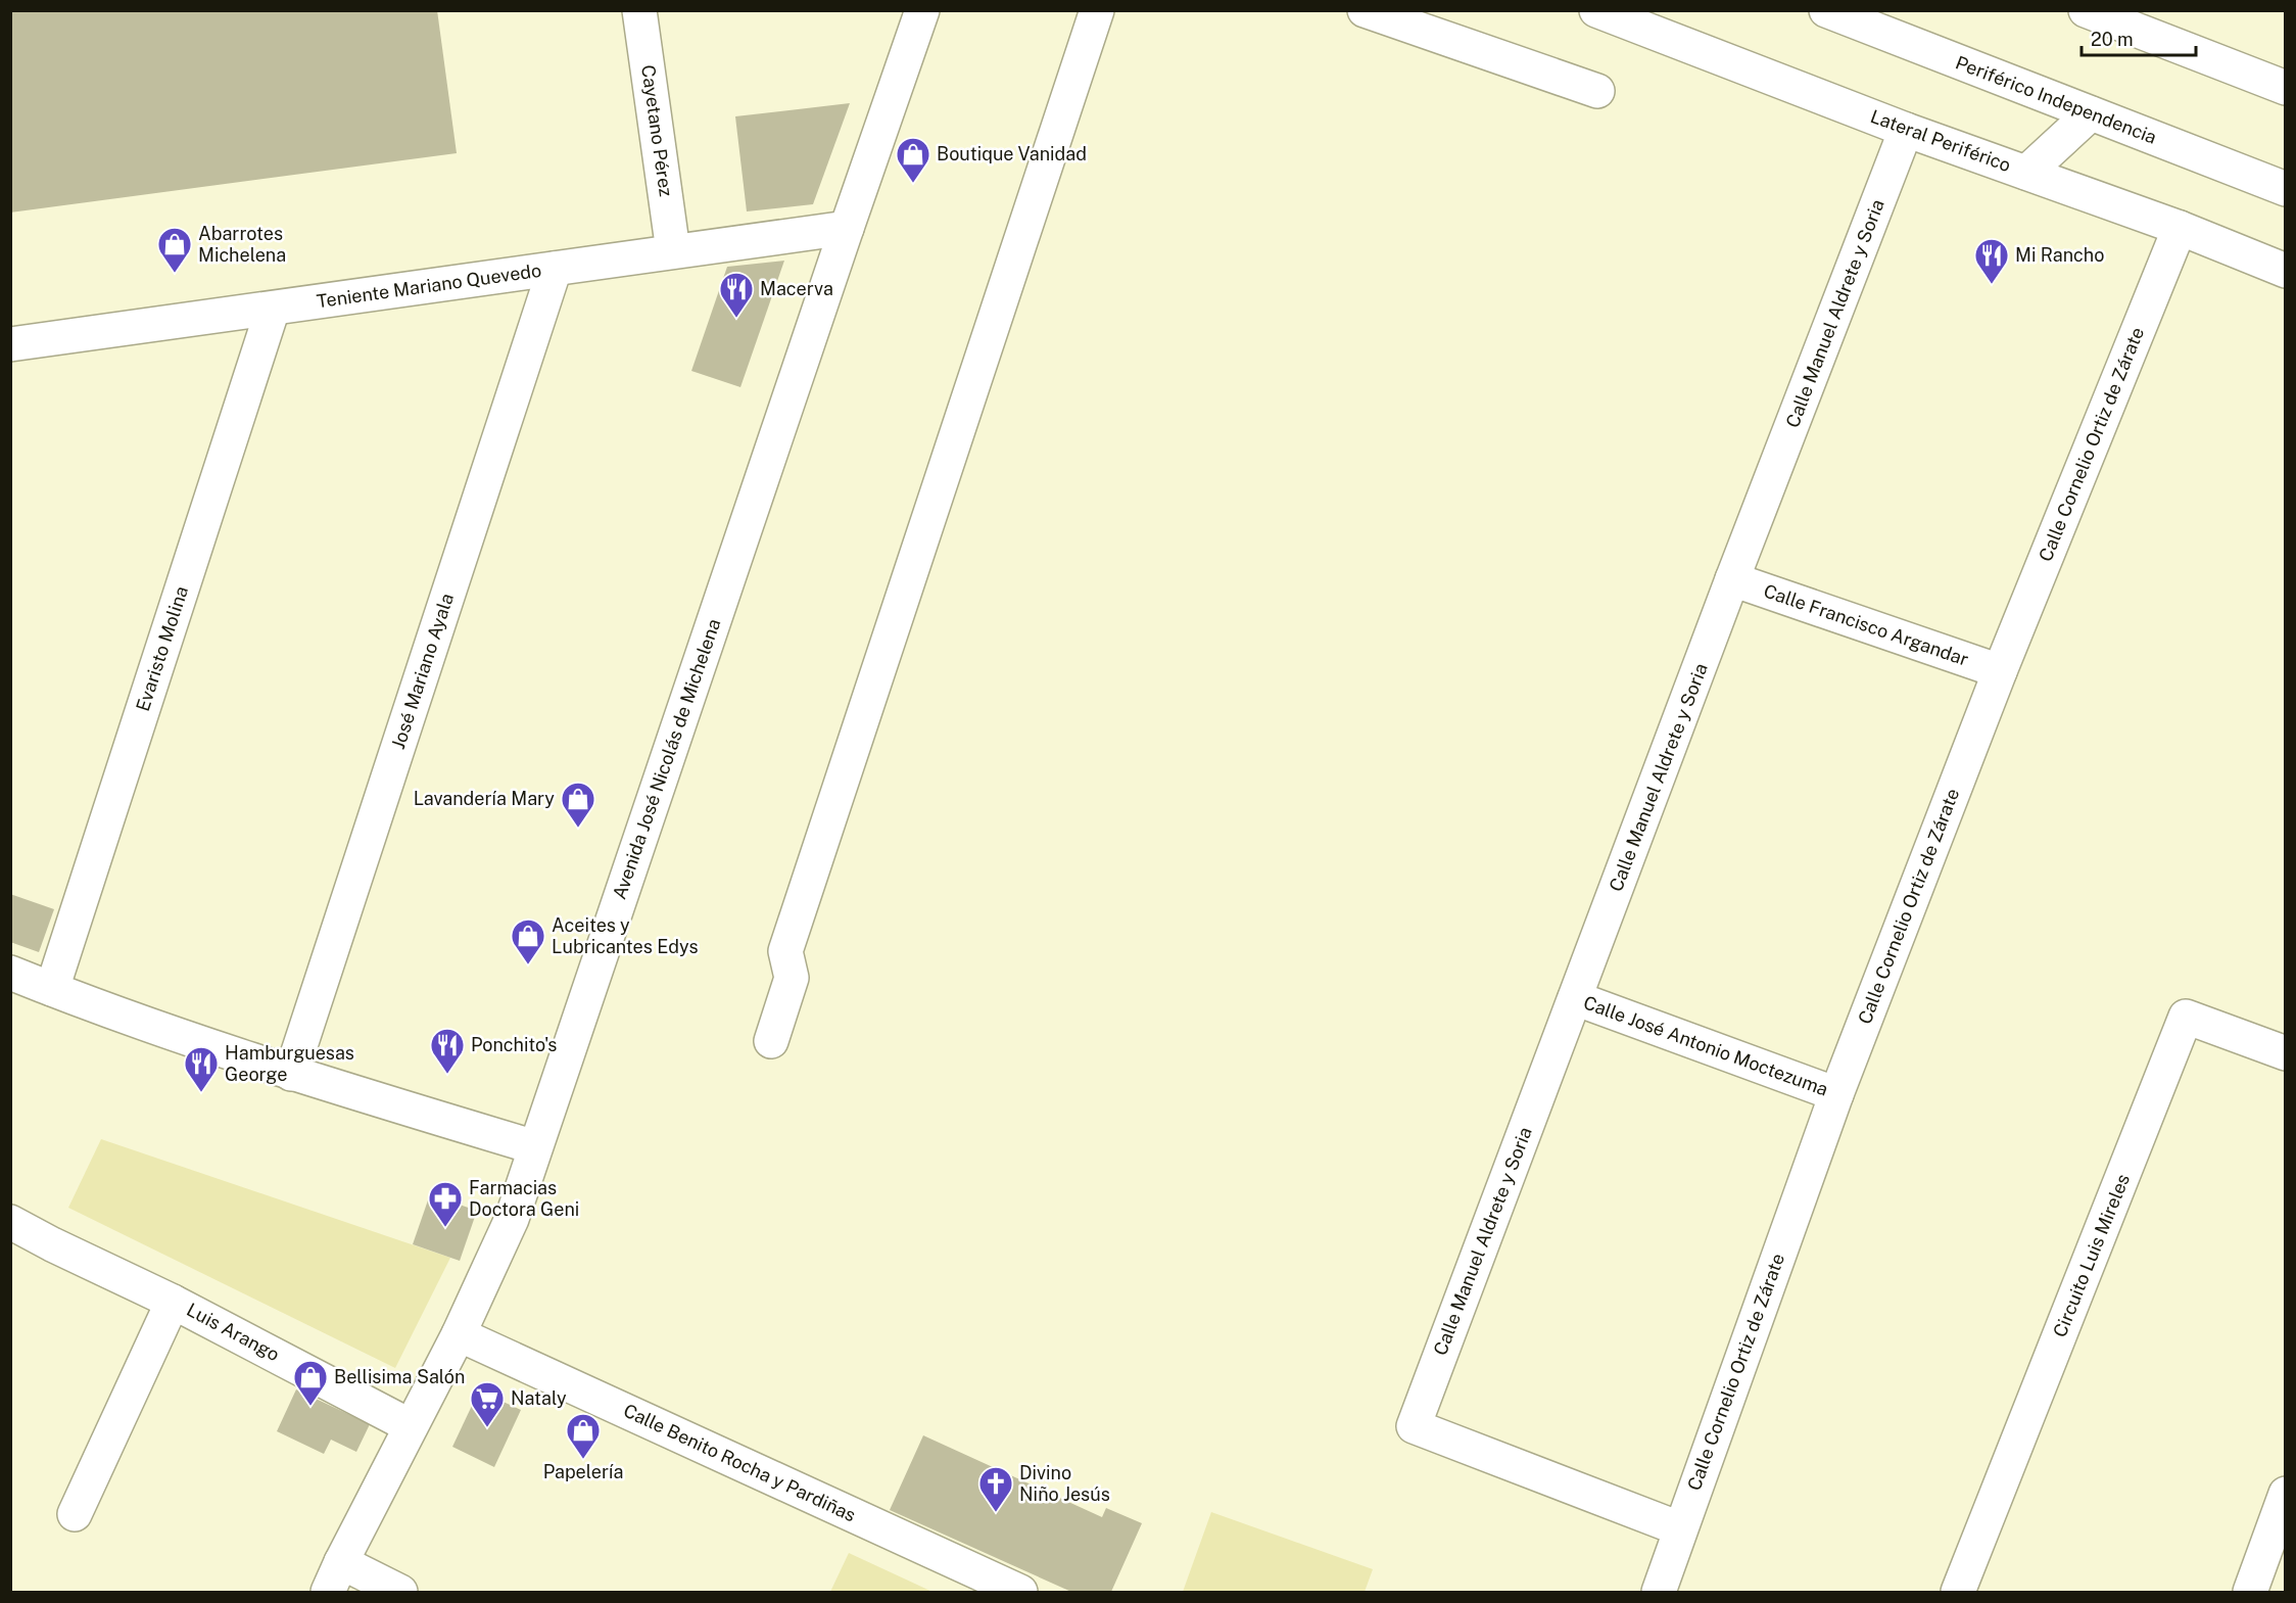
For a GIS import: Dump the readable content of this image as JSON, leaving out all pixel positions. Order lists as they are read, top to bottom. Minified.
{"streets":{"main road":["Periférico Independencia","Cayetano Pérez","Lateral Periférico","Teniente Mariano Quevedo","Calle Manuel Aldrete y Soria","Calle Cornelio Ortiz de Zárate","Calle Francisco Argandar","Evaristo Molina","José Mariano Ayala","Avenida José Nicolás de Michelena","Calle José Antonio Moctezuma","Circuito Luis Mireles","Luis Arango","Calle Benito Rocha y Pardiñas"]},"crossings":[["Cayetano Pérez","Teniente Mariano Quevedo"],["Lateral Periférico","Calle Manuel Aldrete y Soria"],["Lateral Periférico","Calle Cornelio Ortiz de Zárate"],["Teniente Mariano Quevedo","Evaristo Molina"],["Teniente Mariano Quevedo","José Mariano Ayala"],["Teniente Mariano Quevedo","Avenida José Nicolás de Michelena"],["Calle Manuel Aldrete y Soria","Calle Cornelio Ortiz de Zárate"],["Calle Manuel Aldrete y Soria","Calle Francisco Argandar"],["Calle Manuel Aldrete y Soria","Calle José Antonio Moctezuma"],["Calle Cornelio Ortiz de Zárate","Calle Francisco Argandar"],["Calle Cornelio Ortiz de Zárate","Calle José Antonio Moctezuma"],["Avenida José Nicolás de Michelena","Luis Arango"],["Avenida José Nicolás de Michelena","Calle Benito Rocha y Pardiñas"]],"places":{"shop":["Boutique Vanidad","Abarrotes Michelena","Lavandería Mary","Aceites y Lubricantes Edys","Bellisima Salón","Papelería"],"restaurant":["Mi Rancho","Macerva","Ponchito's","Hamburguesas George"],"pharmacy":["Farmacias Doctora Geni"],"supermarket":["Nataly"],"church":["Divino Niño Jesús"]},"scale_bar":"20 m"}
